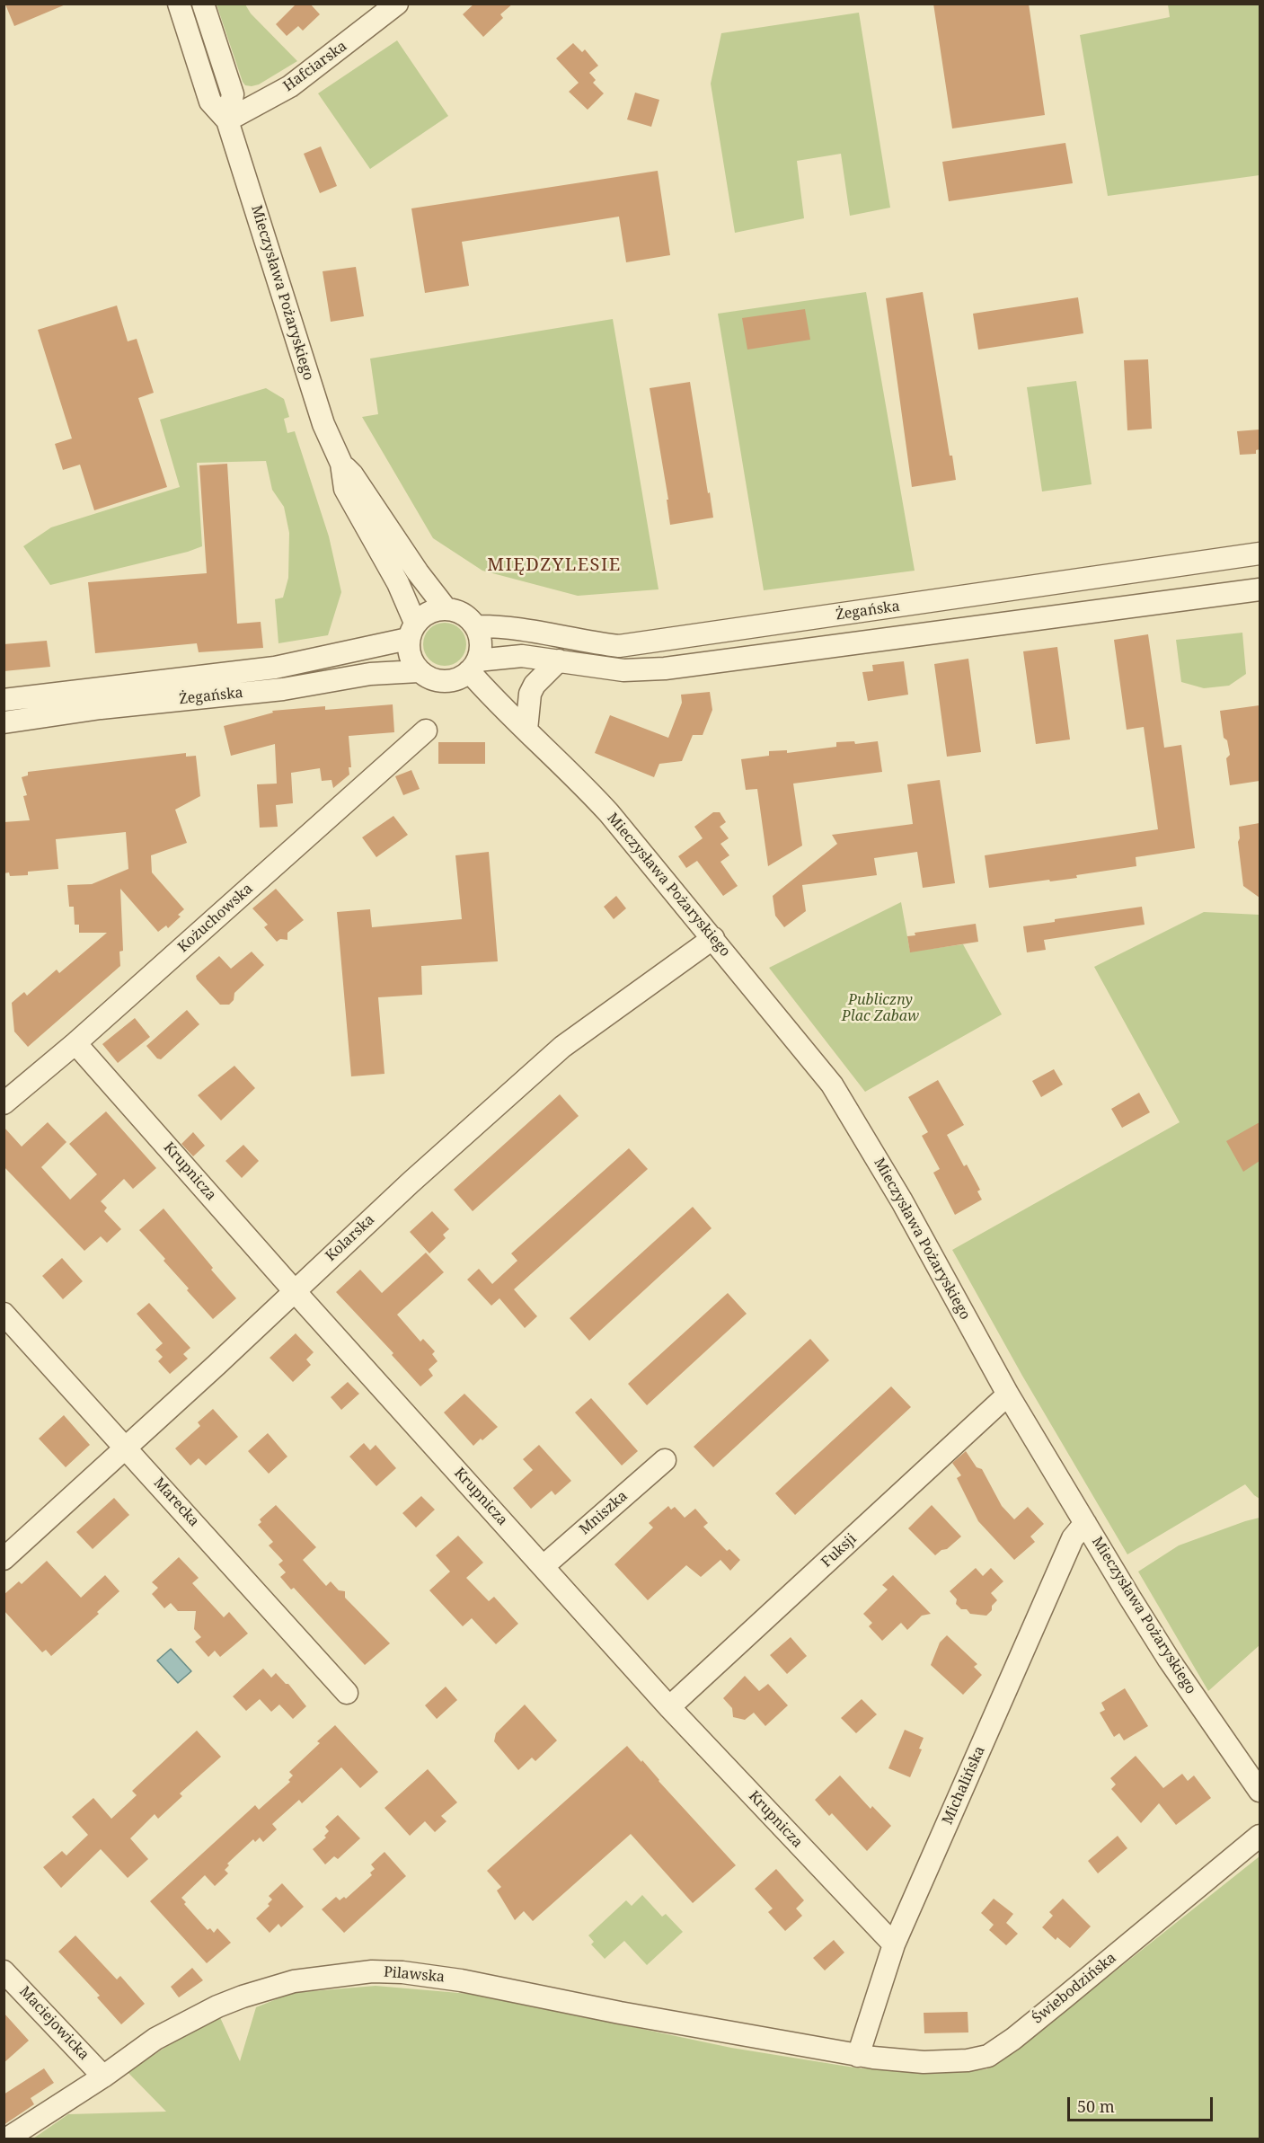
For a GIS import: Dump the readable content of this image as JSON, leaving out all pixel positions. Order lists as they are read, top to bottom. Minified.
{"streets":{"street":["Hafciarska","Mieczysława Pożaryskiego","Żegańska","Kożuchowska","Krupnicza","Kolarska","Marecka","Mniszka","Fuksji","Michalińska","Pilawska","Świebodzińska","Maciejowicka"]},"crossings":[["Hafciarska","Mieczysława Pożaryskiego"],["Mieczysława Pożaryskiego","Żegańska"],["Mieczysława Pożaryskiego","Kolarska"],["Mieczysława Pożaryskiego","Fuksji"],["Mieczysława Pożaryskiego","Michalińska"],["Kożuchowska","Krupnicza"],["Krupnicza","Kolarska"],["Krupnicza","Mniszka"],["Krupnicza","Fuksji"],["Krupnicza","Michalińska"],["Kolarska","Marecka"],["Michalińska","Pilawska"],["Michalińska","Świebodzińska"],["Pilawska","Świebodzińska"],["Pilawska","Maciejowicka"]],"districts":["MIĘDZYLESIE"],"parks":["Publiczny Plac Zabaw"],"scale_bar":"50 m"}
